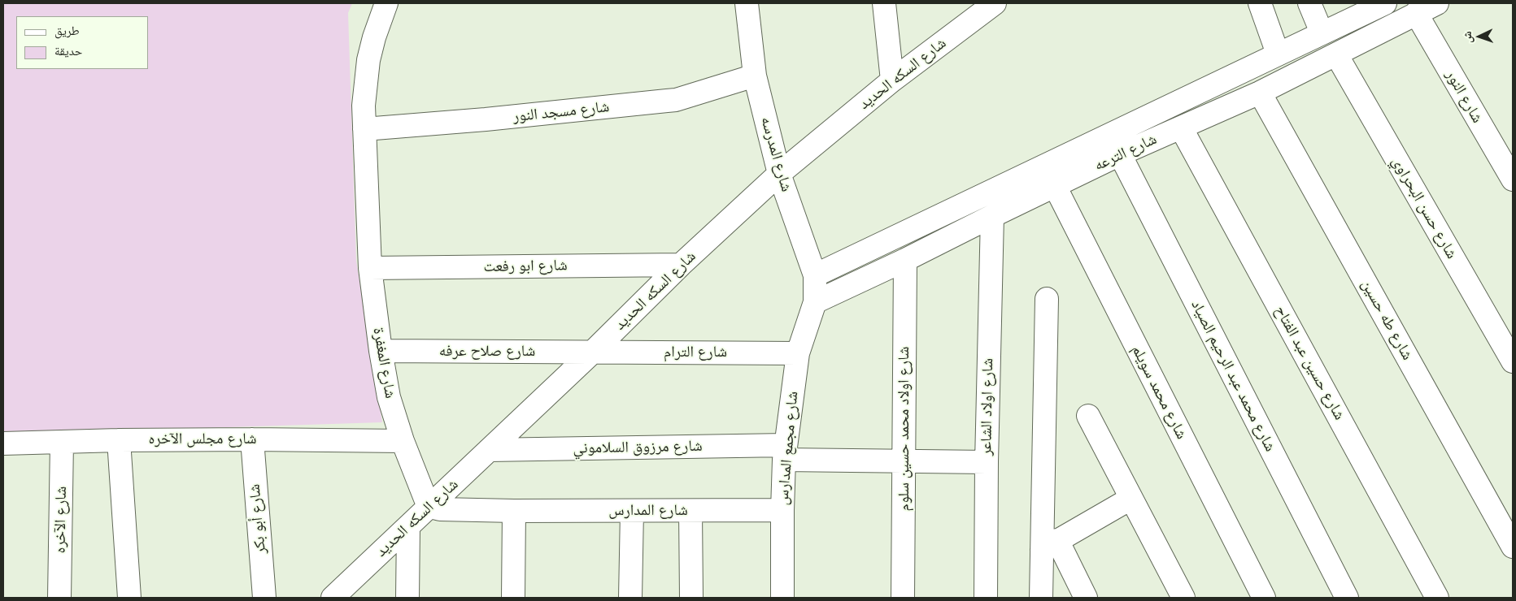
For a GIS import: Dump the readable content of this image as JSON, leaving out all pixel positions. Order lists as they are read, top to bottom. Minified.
{"streets":{"street":["شارع السكه الحديد","شارع النور","شارع مسجد النور","شارع الترعه","شارع المدرسه","شارع حسن البحراوي","شارع ابو رفعت","شارع طه حسين","شارع صلاح عرفه","شارع الترام","شارع المغفرة","شارع حسين عبد الفتاح","شارع محمد عبد الرحيم الصياد","شارع محمد سويلم","شارع اولاد الشاعر","شارع اولاد محمد حسين سلوم","شارع مجلس الآخره","شارع مرزوق السلاموني","شارع مجمع المدارس","شارع المدارس","شارع أبو بكر","شارع الآخره"]},"crossings":[["شارع السكه الحديد","شارع المدرسه"],["شارع السكه الحديد","شارع ابو رفعت"],["شارع السكه الحديد","شارع صلاح عرفه"],["شارع السكه الحديد","شارع الترام"],["شارع السكه الحديد","شارع المغفرة"],["شارع السكه الحديد","شارع مرزوق السلاموني"],["شارع النور","شارع الترعه"],["شارع مسجد النور","شارع المدرسه"],["شارع مسجد النور","شارع المغفرة"],["شارع الترعه","شارع المدرسه"],["شارع الترعه","شارع حسن البحراوي"],["شارع الترعه","شارع طه حسين"],["شارع الترعه","شارع حسين عبد الفتاح"],["شارع الترعه","شارع محمد عبد الرحيم الصياد"],["شارع الترعه","شارع محمد سويلم"],["شارع الترعه","شارع اولاد الشاعر"],["شارع الترعه","شارع اولاد محمد حسين سلوم"],["شارع الترعه","شارع مجمع المدارس"],["شارع المدرسه","شارع مجمع المدارس"],["شارع ابو رفعت","شارع المغفرة"],["شارع صلاح عرفه","شارع الترام"],["شارع صلاح عرفه","شارع المغفرة"],["شارع الترام","شارع مجمع المدارس"],["شارع المغفرة","شارع مجلس الآخره"],["شارع اولاد الشاعر","شارع مرزوق السلاموني"],["شارع اولاد محمد حسين سلوم","شارع مرزوق السلاموني"],["شارع مجلس الآخره","شارع أبو بكر"],["شارع مجلس الآخره","شارع الآخره"],["شارع مرزوق السلاموني","شارع مجمع المدارس"],["شارع مجمع المدارس","شارع المدارس"]],"legend":["طريق","حديقة"],"north":"left"}
